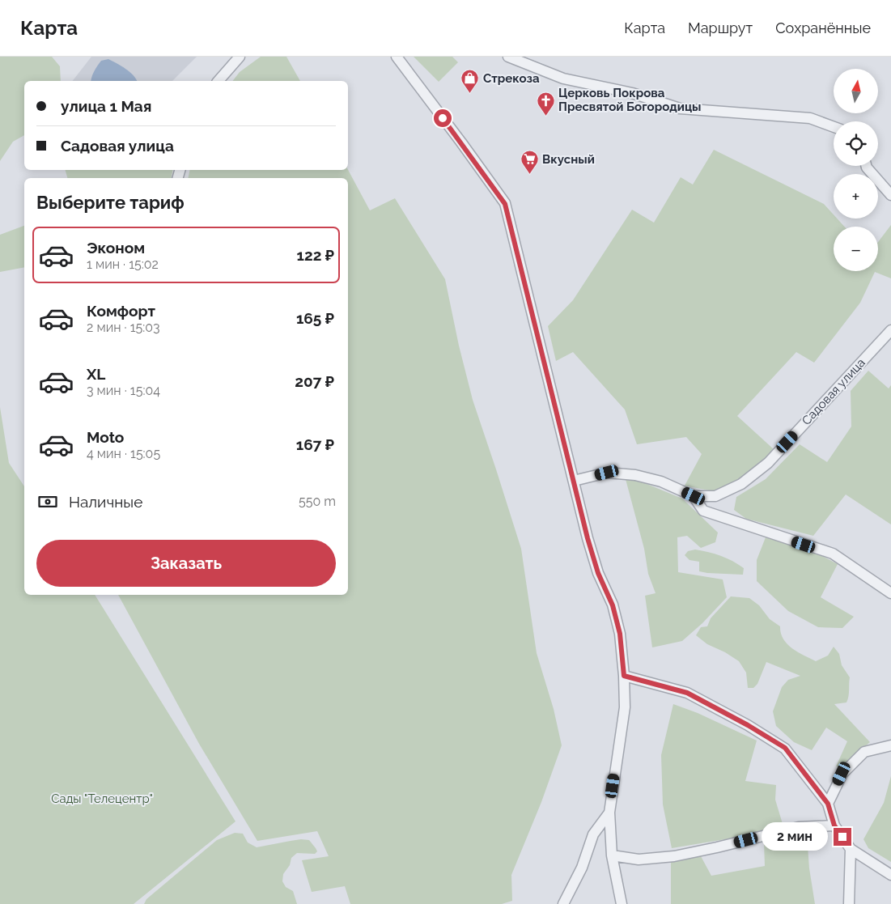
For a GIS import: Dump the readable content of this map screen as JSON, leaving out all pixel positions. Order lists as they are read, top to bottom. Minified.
{"streets":{"street":["Садовая улица"]},"parks":["Сады \"Телецентр\""],"places":{"shop":["Стрекоза"],"church":["Церковь Покрова Пресвятой Богородицы"],"supermarket":["Вкусный"]},"north":"top","page":{"header":"Карта","nav":["Карта","Маршрут","Сохранённые"],"map_buttons":["+","−"],"banner":["улица 1 Мая","Садовая улица"],"heading":"Выберите тариф","list":[{"name":"Эконом","note":"1 мин · 15:02","value":"122 ₽"},{"name":"Комфорт","note":"2 мин · 15:03","value":"165 ₽"},{"name":"XL","note":"3 мин · 15:04","value":"207 ₽"},{"name":"Moto","note":"4 мин · 15:05","value":"167 ₽"}],"pay":["Наличные","550 m"],"buttons":"Заказать","bubble":"2 мин"}}
